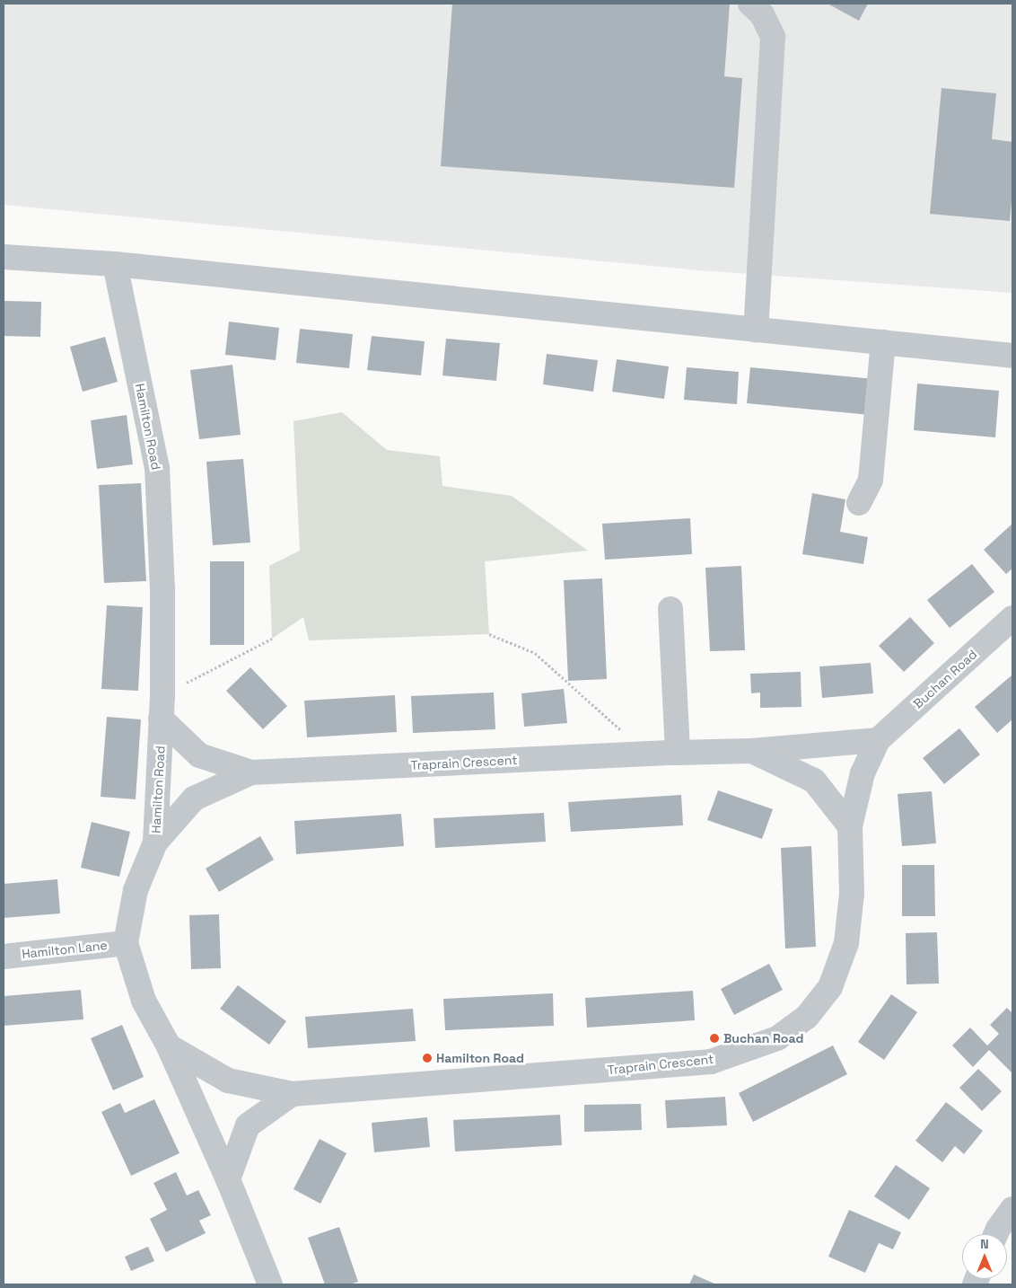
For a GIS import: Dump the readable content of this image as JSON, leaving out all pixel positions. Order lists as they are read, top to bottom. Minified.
{"streets":{"street":["Hamilton Road","Buchan Road","Traprain Crescent","Hamilton Lane"]},"crossings":[["Hamilton Road","Traprain Crescent"],["Hamilton Road","Hamilton Lane"],["Buchan Road","Traprain Crescent"]],"places":["Buchan Road","Hamilton Road"],"north":"top"}
